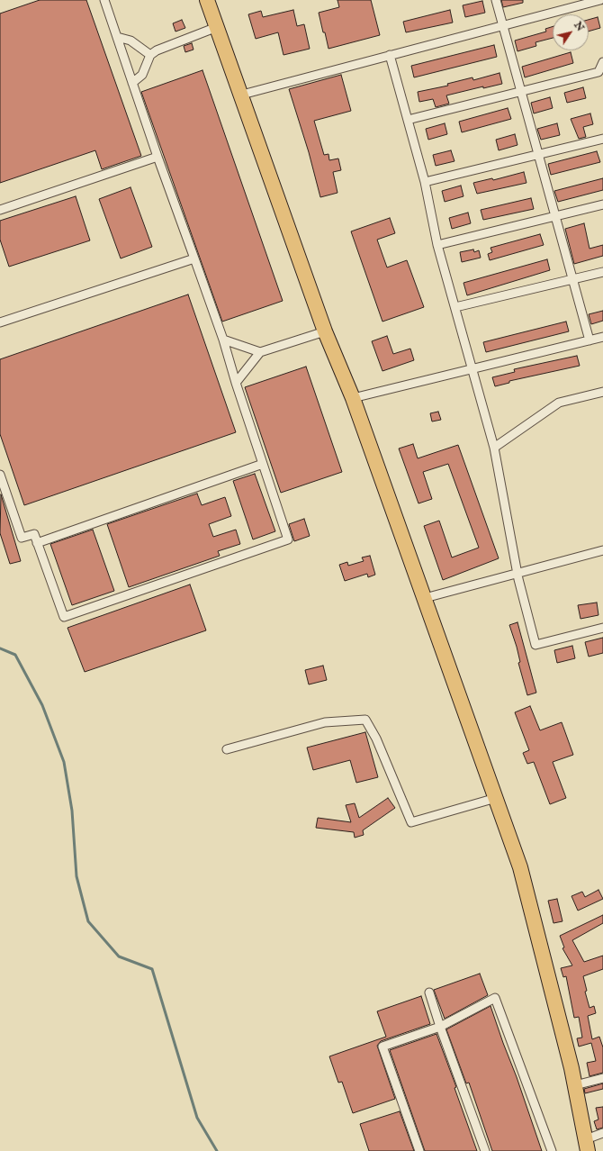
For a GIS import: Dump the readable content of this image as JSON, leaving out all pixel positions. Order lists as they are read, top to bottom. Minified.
{"north":"top right"}
